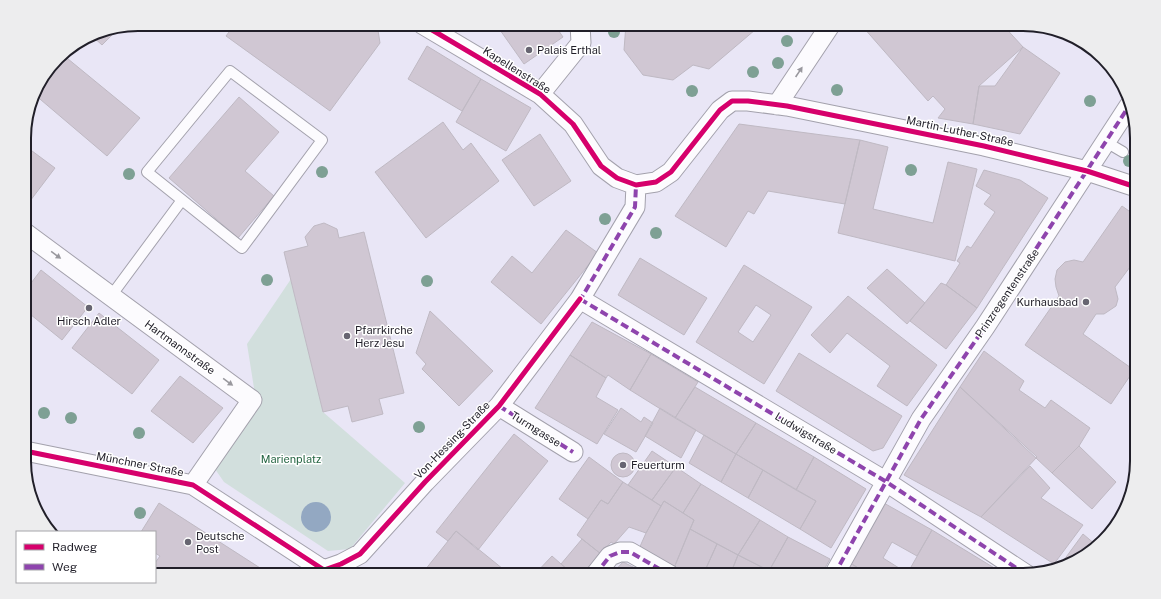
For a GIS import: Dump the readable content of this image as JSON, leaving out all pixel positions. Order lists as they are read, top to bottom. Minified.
{"streets":{"street":["Kapellenstraße","Martin-Luther-Straße","Prinzregentenstraße","Hartmannstraße","Turmgasse","Ludwigstraße","Von-Hessing-Straße","Münchner Straße"]},"crossings":[["Kapellenstraße","Martin-Luther-Straße"],["Kapellenstraße","Von-Hessing-Straße"],["Martin-Luther-Straße","Prinzregentenstraße"],["Prinzregentenstraße","Ludwigstraße"],["Hartmannstraße","Münchner Straße"],["Turmgasse","Von-Hessing-Straße"],["Ludwigstraße","Von-Hessing-Straße"]],"parks":["Marienplatz"],"places":["Palais Erthal","Kurhausbad","Hirsch Adler","Pfarrkirche Herz Jesu","Feuerturm","Deutsche Post"],"legend":["Radweg","Weg"]}
